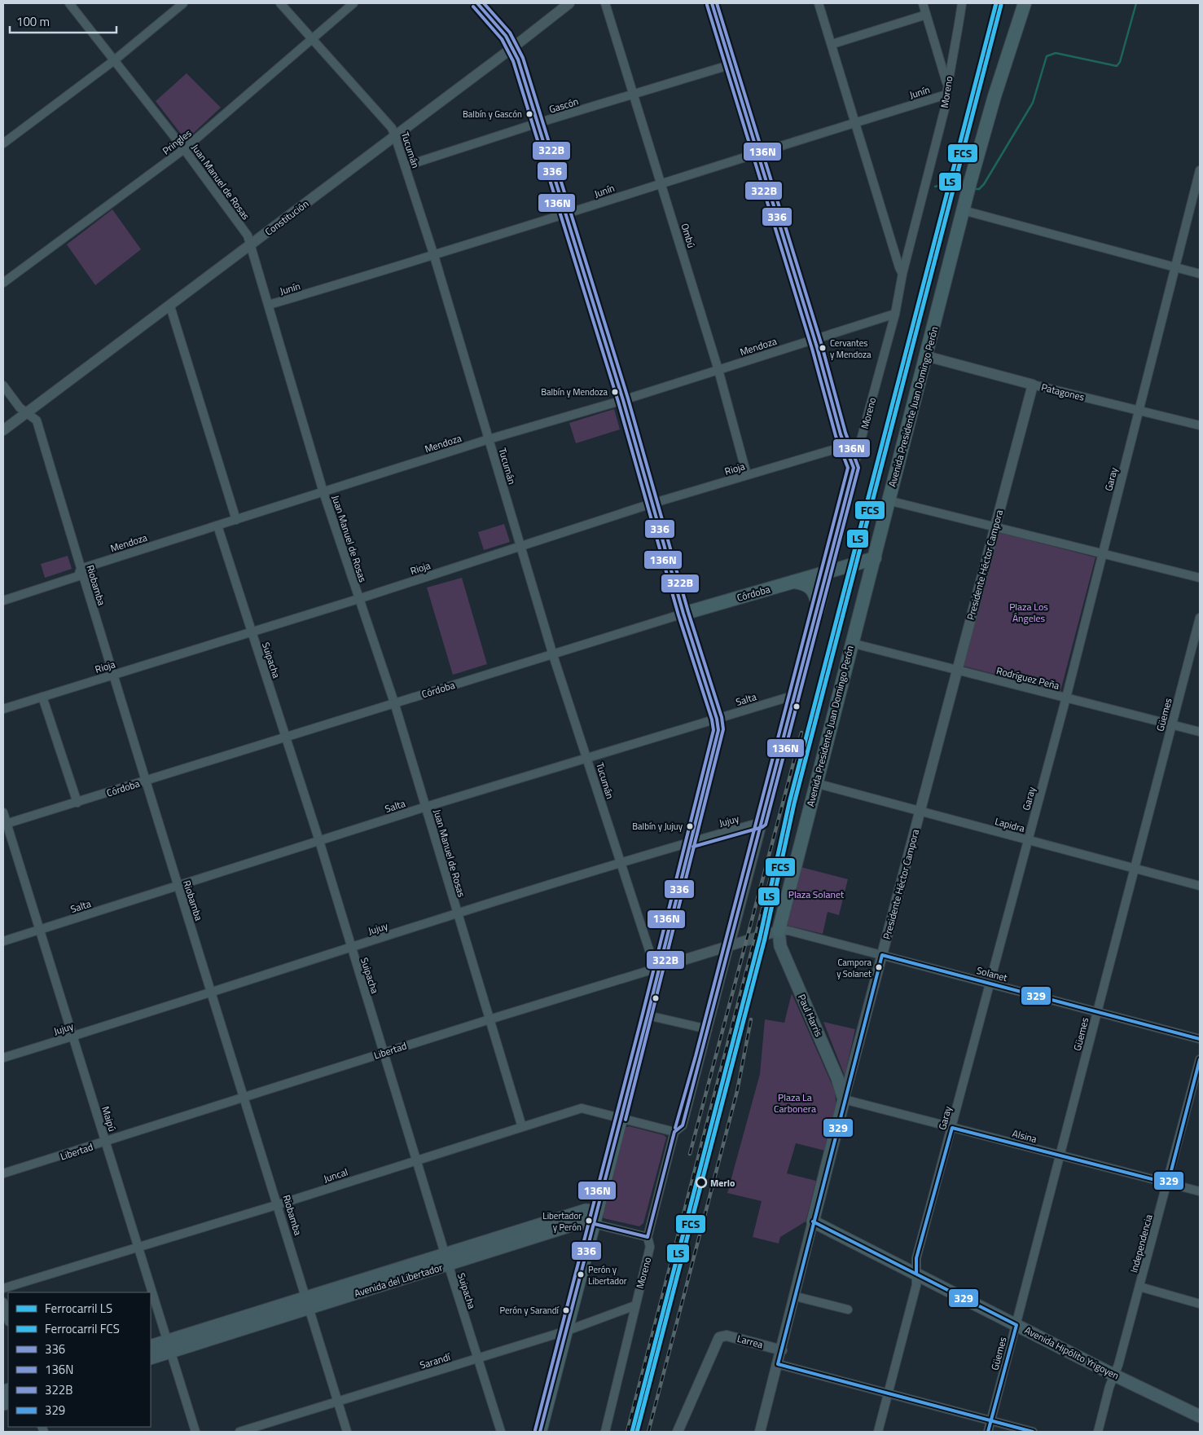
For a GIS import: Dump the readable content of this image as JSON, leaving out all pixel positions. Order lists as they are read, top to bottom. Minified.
{"streets":{"main road":["Moreno","Avenida Presidente Juan Domingo Perón","Presidente Héctor Campora","Córdoba","Paul Harris","Avenida del Libertador","Avenida Hipólito Yrigoyen"],"street":["Junín","Gascón","Pringles","Tucumán","Juan Manuel de Rosas","Constitución","Ombú","Mendoza","Patagones","Rioja","Garay","Riobamba","Suipacha","Rodríguez Peña","Salta","Güemes","Jujuy","Lapidra","Solanet","Libertad","Maipú","Alsina","Juncal","Independencia","Larrea","Sarandí"]},"crossings":[["Junín","Moreno"],["Junín","Tucumán"],["Junín","Juan Manuel de Rosas"],["Junín","Ombú"],["Moreno","Mendoza"],["Moreno","Córdoba"],["Moreno","Salta"],["Moreno","Jujuy"],["Moreno","Libertad"],["Moreno","Juncal"],["Moreno","Avenida del Libertador"],["Moreno","Sarandí"],["Gascón","Tucumán"],["Gascón","Ombú"],["Pringles","Tucumán"],["Pringles","Juan Manuel de Rosas"],["Tucumán","Constitución"],["Tucumán","Mendoza"],["Tucumán","Rioja"],["Tucumán","Córdoba"],["Tucumán","Salta"],["Tucumán","Jujuy"],["Tucumán","Libertad"],["Juan Manuel de Rosas","Constitución"],["Juan Manuel de Rosas","Mendoza"],["Juan Manuel de Rosas","Rioja"],["Juan Manuel de Rosas","Córdoba"],["Juan Manuel de Rosas","Salta"],["Juan Manuel de Rosas","Jujuy"],["Juan Manuel de Rosas","Libertad"],["Juan Manuel de Rosas","Juncal"],["Constitución","Riobamba"],["Ombú","Mendoza"],["Ombú","Rioja"],["Mendoza","Riobamba"],["Mendoza","Suipacha"],["Patagones","Avenida Presidente Juan Domingo Perón"],["Patagones","Garay"],["Patagones","Presidente Héctor Campora"],["Avenida Presidente Juan Domingo Perón","Córdoba"],["Avenida Presidente Juan Domingo Perón","Rodríguez Peña"],["Avenida Presidente Juan Domingo Perón","Lapidra"],["Avenida Presidente Juan Domingo Perón","Solanet"],["Avenida Presidente Juan Domingo Perón","Paul Harris"],["Avenida Presidente Juan Domingo Perón","Libertad"],["Rioja","Riobamba"],["Rioja","Suipacha"],["Garay","Rodríguez Peña"],["Garay","Lapidra"],["Garay","Solanet"],["Garay","Alsina"],["Garay","Avenida Hipólito Yrigoyen"],["Presidente Héctor Campora","Rodríguez Peña"],["Presidente Héctor Campora","Lapidra"],["Presidente Héctor Campora","Solanet"],["Presidente Héctor Campora","Paul Harris"],["Presidente Héctor Campora","Alsina"],["Presidente Héctor Campora","Larrea"],["Presidente Héctor Campora","Avenida Hipólito Yrigoyen"],["Riobamba","Córdoba"],["Riobamba","Salta"],["Riobamba","Jujuy"],["Riobamba","Libertad"],["Riobamba","Juncal"],["Riobamba","Avenida del Libertador"],["Riobamba","Sarandí"],["Córdoba","Suipacha"],["Córdoba","Maipú"],["Suipacha","Salta"],["Suipacha","Jujuy"],["Suipacha","Libertad"],["Suipacha","Juncal"],["Suipacha","Avenida del Libertador"],["Suipacha","Sarandí"],["Rodríguez Peña","Güemes"],["Salta","Maipú"],["Güemes","Lapidra"],["Güemes","Solanet"],["Güemes","Alsina"],["Güemes","Avenida Hipólito Yrigoyen"],["Jujuy","Maipú"],["Solanet","Paul Harris"],["Solanet","Libertad"],["Paul Harris","Libertad"],["Paul Harris","Alsina"],["Libertad","Maipú"],["Maipú","Juncal"],["Maipú","Avenida del Libertador"],["Alsina","Independencia"],["Independencia","Avenida Hipólito Yrigoyen"]],"parks":["Plaza Los Ángeles","Plaza Solanet","Plaza La Carbonera"],"places":["Balbín y Gascón","Cervantes y Mendoza","Balbín y Mendoza","Balbín y Jujuy","Campora y Solanet","Merlo","Libertador y Perón","Perón y Libertador","Perón y Sarandí"],"lines":["rail line LS","transit line 336","transit line 136N","transit line 322B","rail line FCS","transit line 329"],"legend":["Ferrocarril LS","Ferrocarril FCS","336","136N","322B","329"],"scale_bar":"100 m"}
